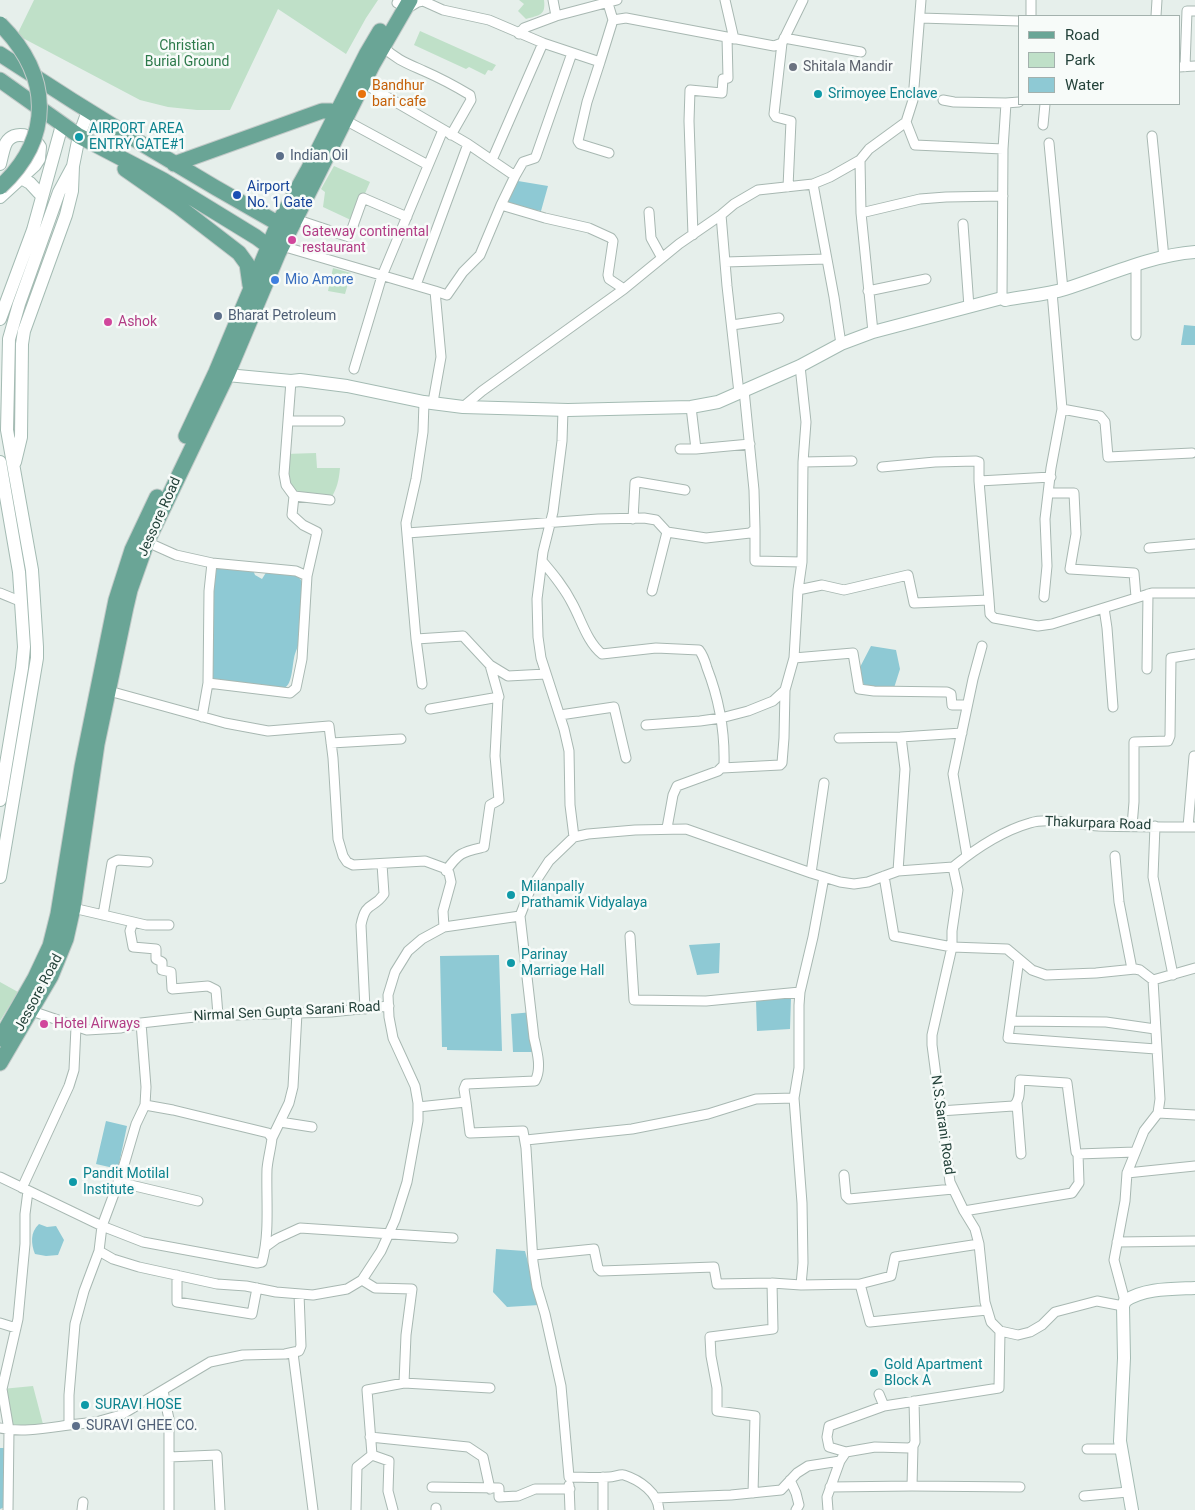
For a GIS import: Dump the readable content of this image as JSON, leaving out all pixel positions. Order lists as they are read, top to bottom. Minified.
{"streets":{"main road":["Jessore Road"],"street":["Thakurpara Road","Nirmal Sen Gupta Sarani Road","N.S.Sarani Road"]},"crossings":[["Jessore Road","Nirmal Sen Gupta Sarani Road"],["Thakurpara Road","N.S.Sarani Road"]],"parks":["Christian Burial Ground"],"places":["Shitala Mandir","Bandhur bari cafe","Srimoyee Enclave","AIRPORT AREA ENTRY GATE#1","Indian Oil","Airport No. 1 Gate","Gateway continental restaurant","Mio Amore","Bharat Petroleum","Ashok","Milanpally Prathamik Vidyalaya","Parinay Marriage Hall","Hotel Airways","Pandit Motilal Institute","Gold Apartment Block A","SURAVI HOSE","SURAVI GHEE CO."],"legend":["Road","Park","Water"]}
